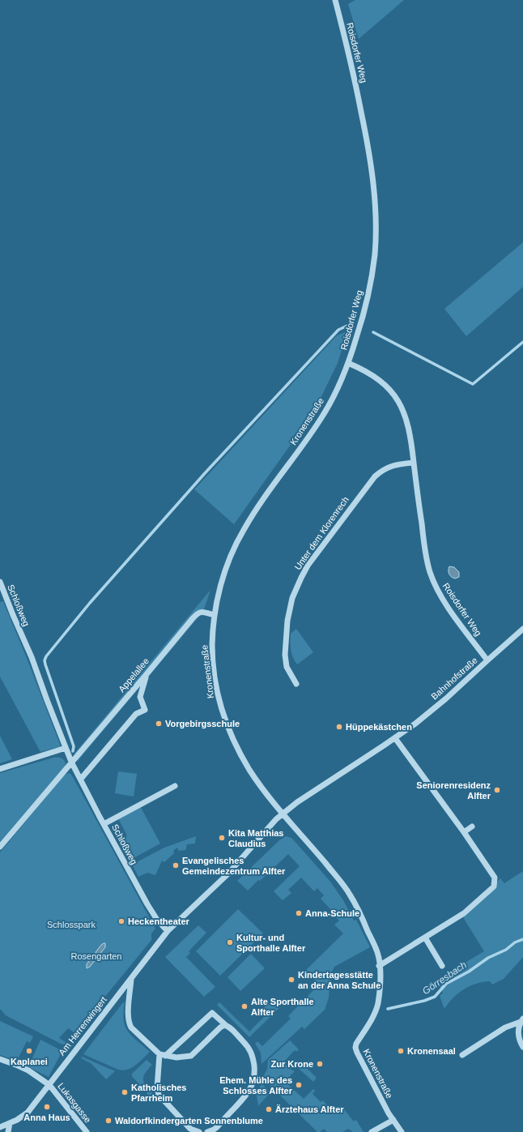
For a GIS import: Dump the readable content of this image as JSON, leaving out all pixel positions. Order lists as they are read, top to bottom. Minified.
{"streets":{"street":["Roisdorfer Weg","Kronenstraße","Unter dem Klorenrech","Schloßweg","Appelallee","Bahnhofstraße","Am Herrenwingert","Lukasgasse"]},"crossings":[["Roisdorfer Weg","Kronenstraße"],["Roisdorfer Weg","Unter dem Klorenrech"],["Roisdorfer Weg","Bahnhofstraße"],["Kronenstraße","Appelallee"],["Kronenstraße","Bahnhofstraße"],["Kronenstraße","Am Herrenwingert"],["Schloßweg","Appelallee"],["Schloßweg","Am Herrenwingert"],["Bahnhofstraße","Am Herrenwingert"],["Am Herrenwingert","Lukasgasse"]],"water":["Görresbach"],"parks":["Schlosspark","Rosengarten"],"places":["Vorgebirgsschule","Hüppekästchen","Seniorenresidenz Alfter","Kita Matthias Claudius","Evangelisches Gemeindezentrum Alfter","Anna-Schule","Heckentheater","Kultur- und Sporthalle Alfter","Kindertagesstätte an der Anna Schule","Alte Sporthalle Alfter","Kaplanei","Kronensaal","Zur Krone","Ehem. Mühle des Schlosses Alfter","Katholisches Pfarrheim","Anna Haus","Ärztehaus Alfter","Waldorfkindergarten Sonnenblume"]}
